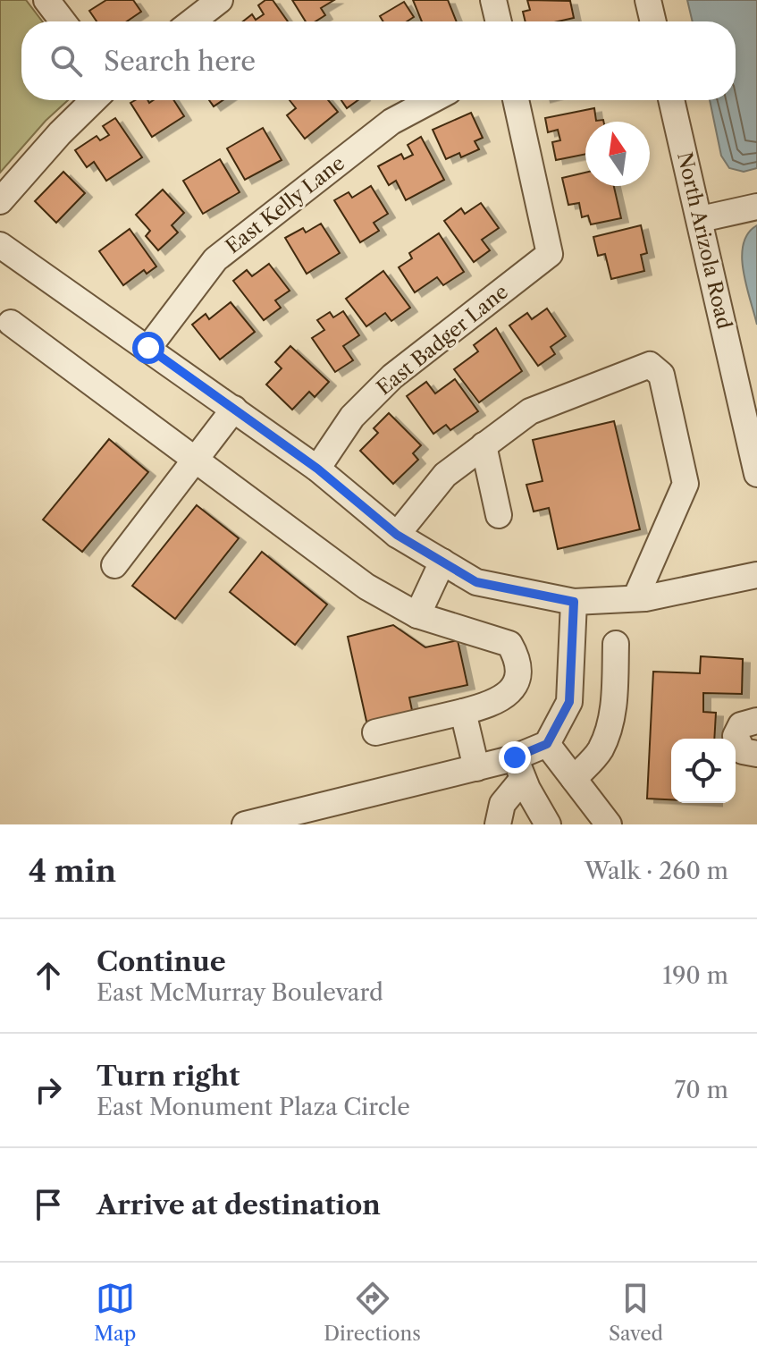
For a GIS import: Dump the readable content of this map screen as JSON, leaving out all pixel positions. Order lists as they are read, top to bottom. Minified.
{"streets":{"street":["East Kelly Lane","North Arizola Road","East Badger Lane"]},"north":"top","page":{"search":"Search here","heading":["4 min","Walk · 260 m"],"list":[["Continue","East McMurray Boulevard","190 m"],["Turn right","East Monument Plaza Circle","70 m"],"Arrive at destination"],"nav":["Map","Directions","Saved"]}}
